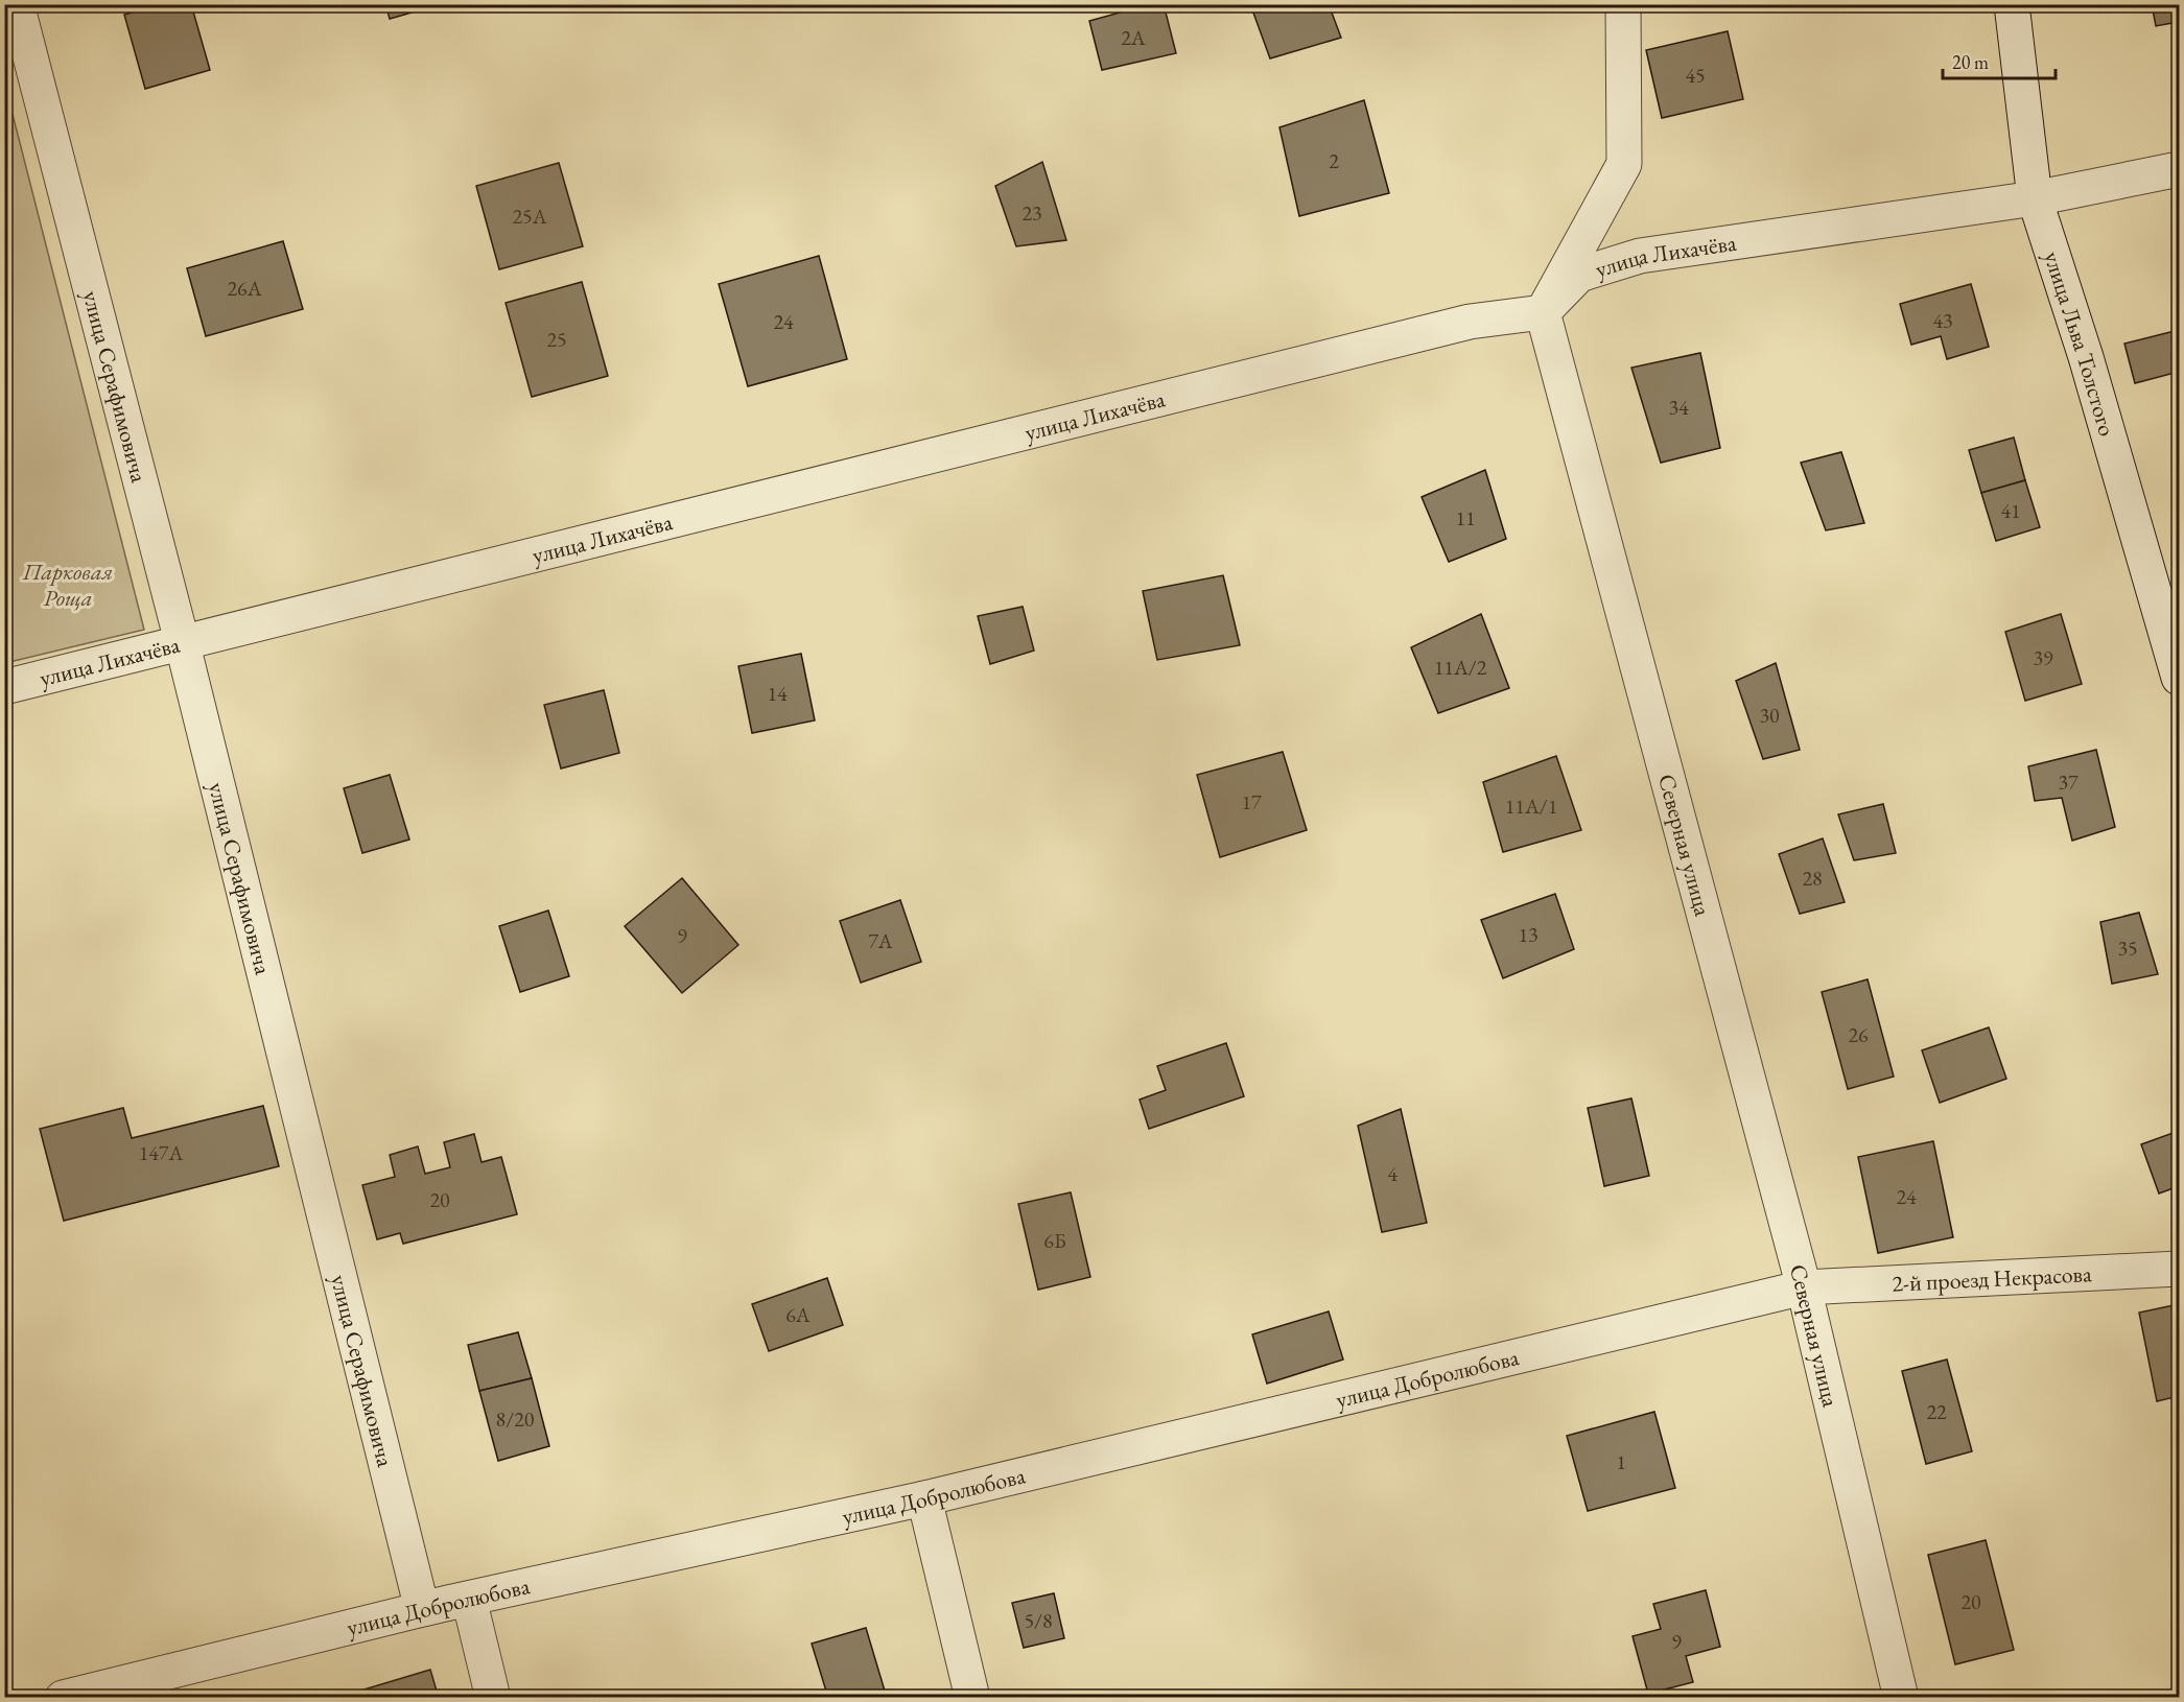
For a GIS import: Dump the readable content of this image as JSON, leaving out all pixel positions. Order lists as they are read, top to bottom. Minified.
{"streets":{"street":["улица Лихачёва","улица Льва Толстого","улица Серафимовича","Северная улица","2-й проезд Некрасова","улица Добролюбова"]},"crossings":[["улица Лихачёва","улица Льва Толстого"],["улица Лихачёва","улица Серафимовича"],["улица Лихачёва","Северная улица"],["улица Серафимовича","улица Добролюбова"],["Северная улица","2-й проезд Некрасова"],["Северная улица","улица Добролюбова"],["2-й проезд Некрасова","улица Добролюбова"]],"parks":["Парковая Роща"],"house_numbers":["2А","45","2","23","25А","26А","43","24","25","34","41","11","39","11А/2","14","30","37","17","11А/1","28","13","9","7А","35","26","147A","4","24","20","6Б","6А","22","8/20","1","20","5/8","9"],"scale_bar":"20 m"}
